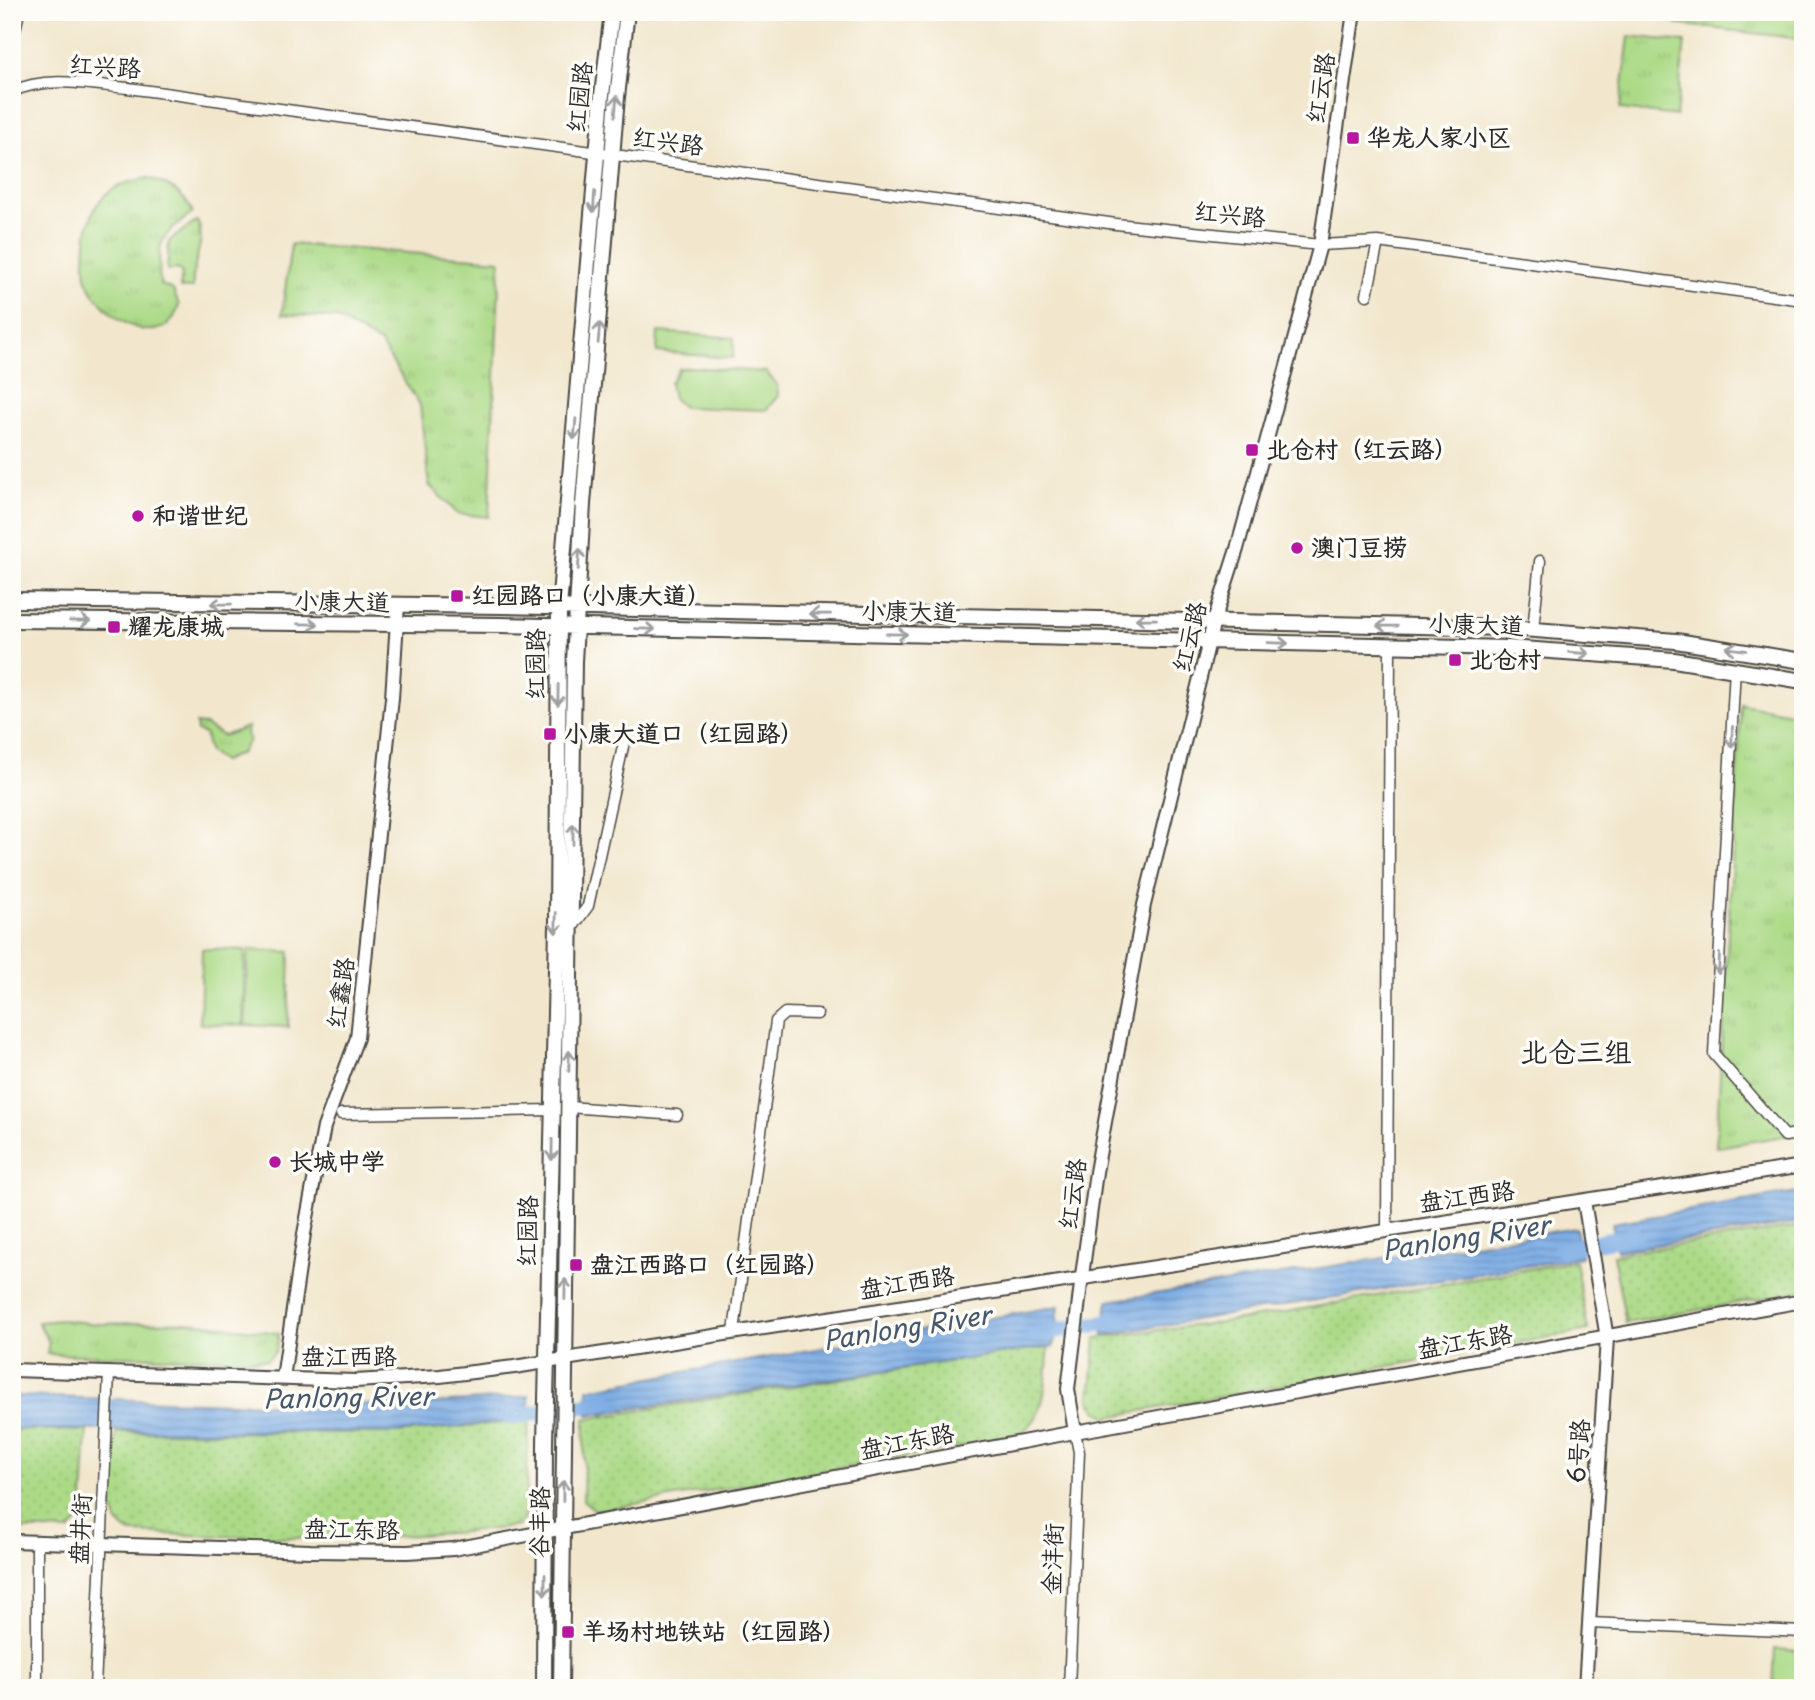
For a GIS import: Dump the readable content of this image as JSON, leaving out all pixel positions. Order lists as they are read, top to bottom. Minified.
{"streets":{"main road":["红园路","小康大道","谷丰路"],"street":["红兴路","红云路","红鑫路","盘江西路","盘江东路","6号路","盘井街","金沣街"]},"crossings":[["红兴路","红云路"],["红兴路","红园路"],["红云路","小康大道"],["红云路","盘江西路"],["红云路","盘江东路"],["红云路","金沣街"],["红园路","小康大道"],["红园路","盘江西路"],["红园路","谷丰路"],["小康大道","红鑫路"],["红鑫路","盘江西路"],["盘江西路","6号路"],["盘江西路","谷丰路"],["盘江西路","盘井街"],["盘江东路","6号路"],["盘江东路","谷丰路"],["盘江东路","盘井街"],["盘江东路","金沣街"]],"districts":["北仓三组"],"water":["Panlong River"],"places":{"transit":["华龙人家小区","北仓村（红云路）","红园路口（小康大道）","耀龙康城","北仓村","小康大道口（红园路）","盘江西路口（红园路）","羊场村地铁站（红园路）"],"other":["和谐世纪","澳门豆捞","长城中学"]}}
